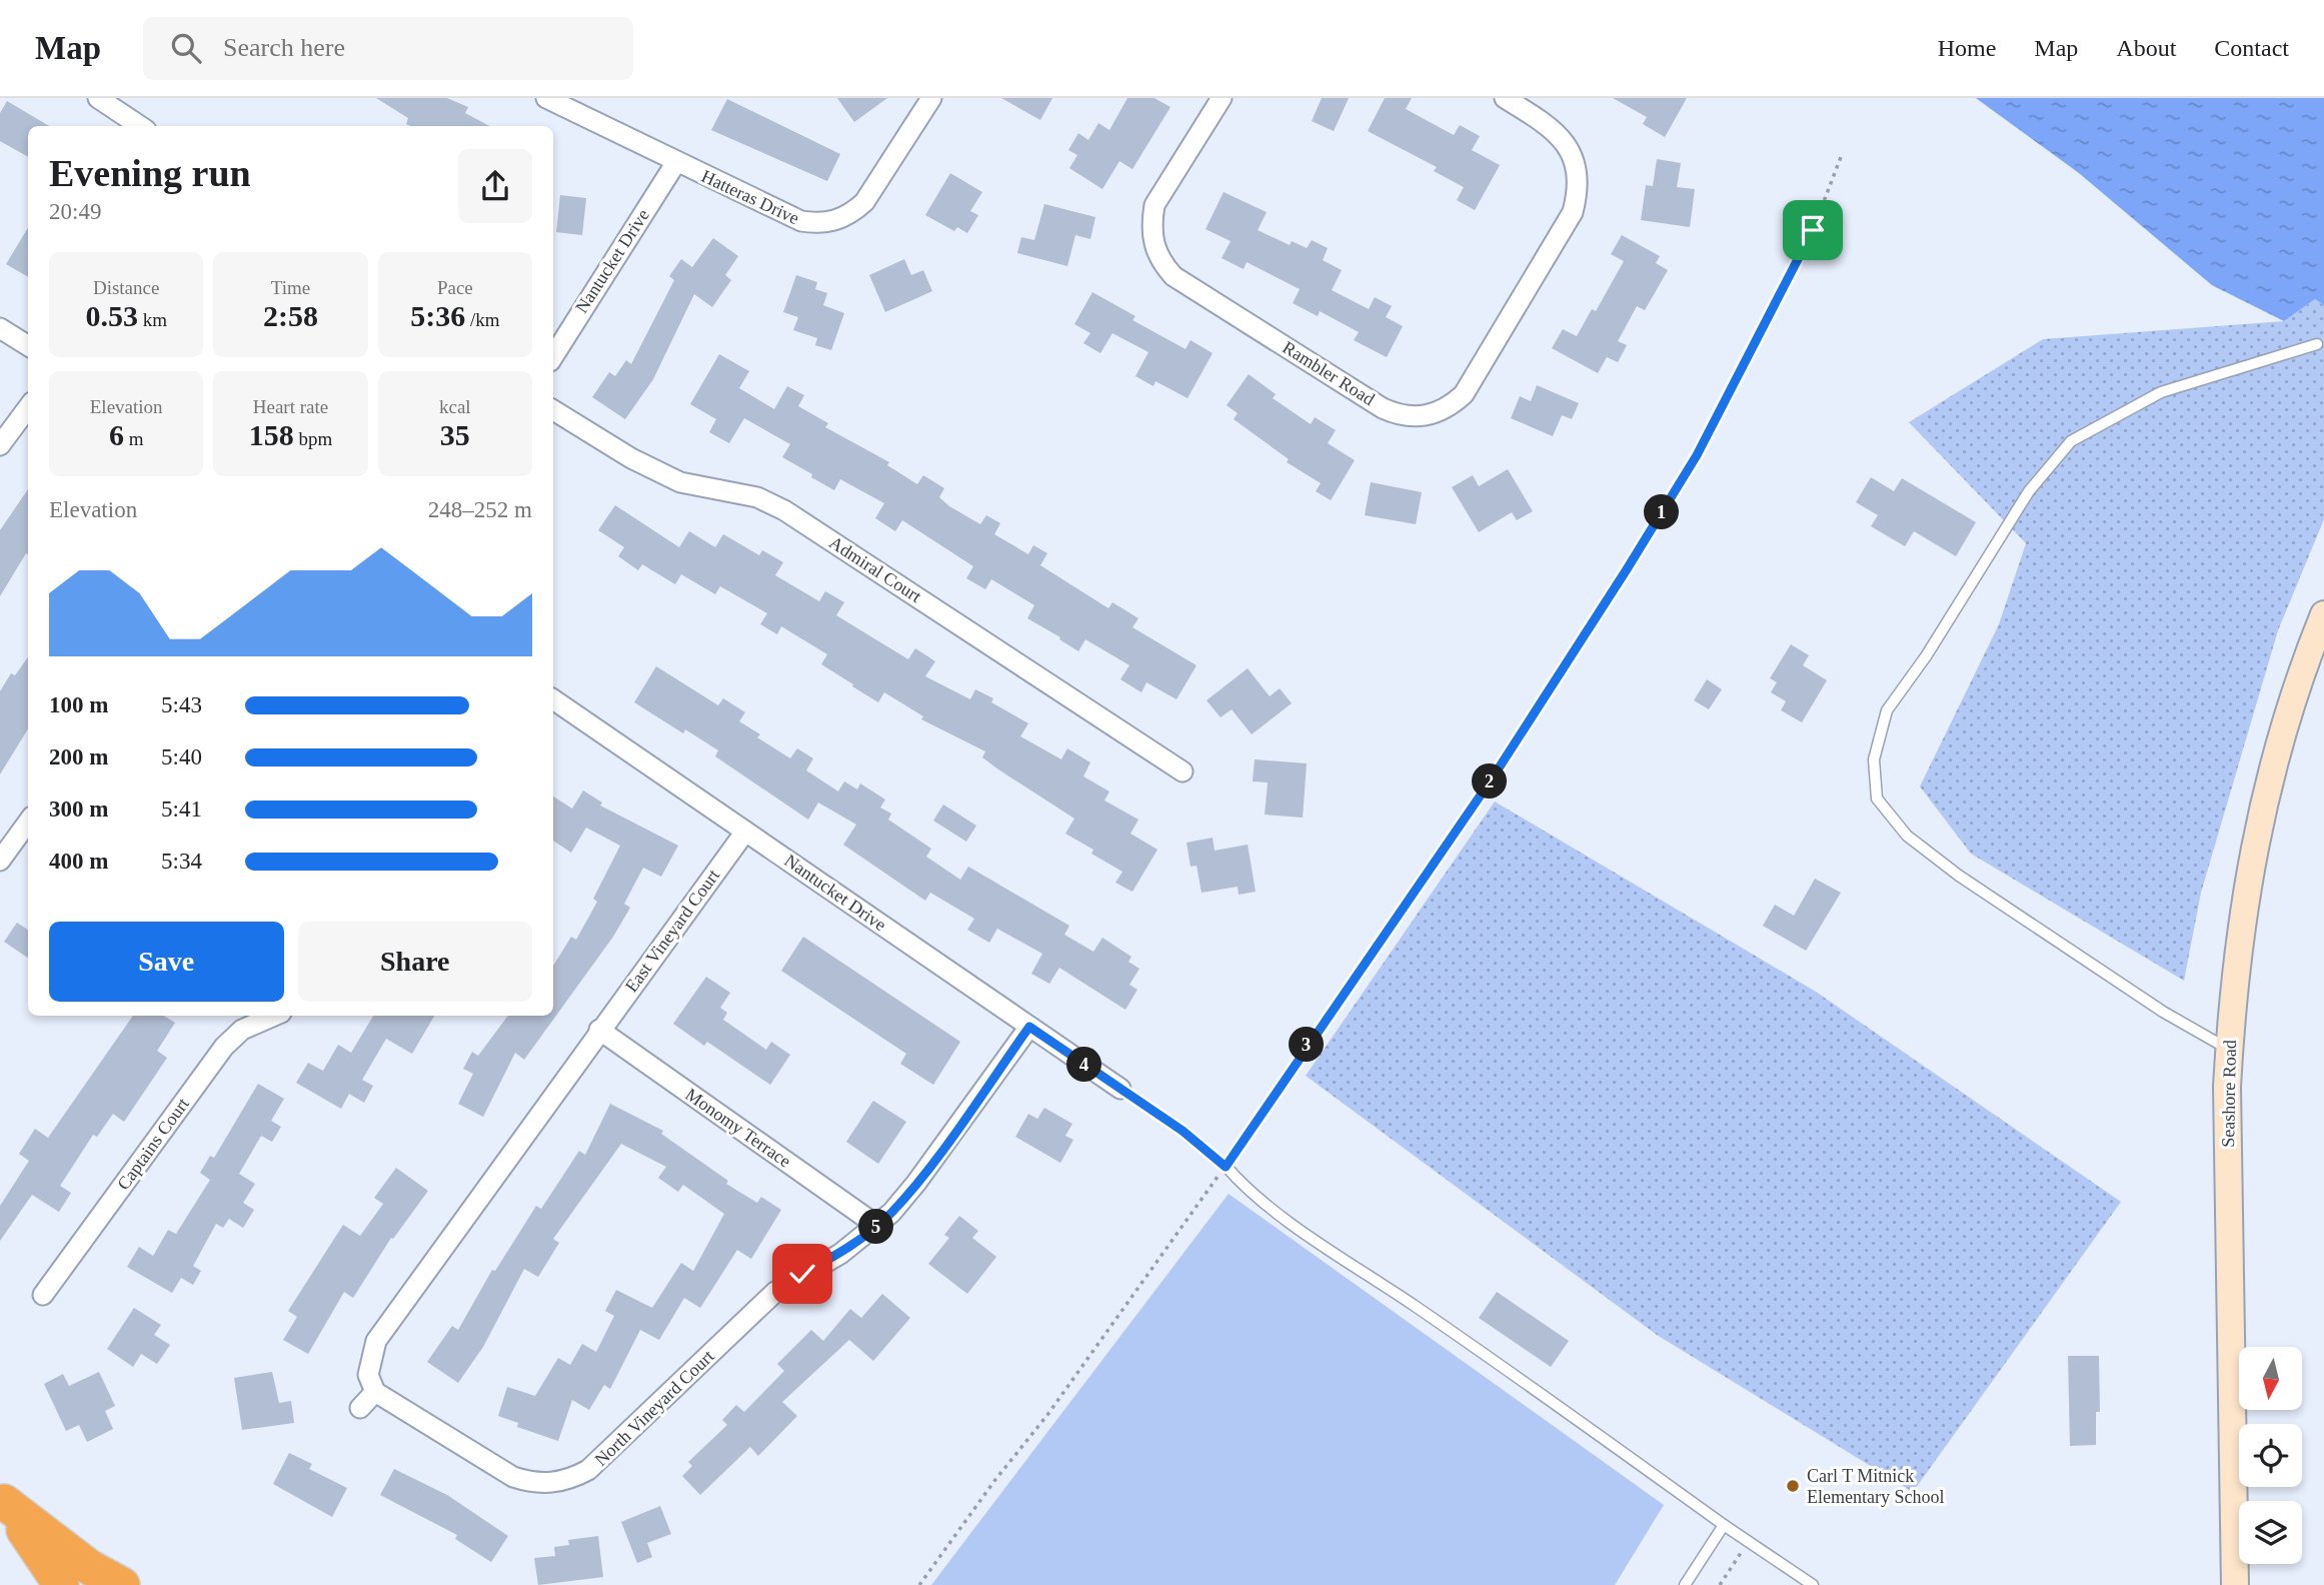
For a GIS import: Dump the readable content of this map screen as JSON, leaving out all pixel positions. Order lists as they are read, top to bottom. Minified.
{"streets":{"main road":["Seashore Road"],"street":["Hatteras Drive","Nantucket Drive","Rambler Road","Admiral Court","East Vineyard Court","Monomy Terrace","Captains Court","North Vineyard Court"]},"crossings":[["Hatteras Drive","Nantucket Drive"],["Nantucket Drive","East Vineyard Court"],["Nantucket Drive","North Vineyard Court"],["East Vineyard Court","Monomy Terrace"],["Monomy Terrace","North Vineyard Court"]],"places":["Carl T Mitnick Elementary School"],"north":"bottom","page":{"header":"Map","search":"Search here","nav":["Home","Map","About","Contact"],"heading":["Evening run","20:49"],"stats":[["Distance","0.53 km"],["Time","2:58"],["Pace","5:36 /km"],["Elevation","6 m"],["Heart rate","158 bpm"],["kcal","35"]],"chart":["Elevation","248–252 m"],"pins":["1","2","3","4","5"],"list":[{"name":"100 m","note":"5:43"},{"name":"200 m","note":"5:40"},{"name":"300 m","note":"5:41"},{"name":"400 m","note":"5:34"}],"buttons":["Save","Share"]}}
